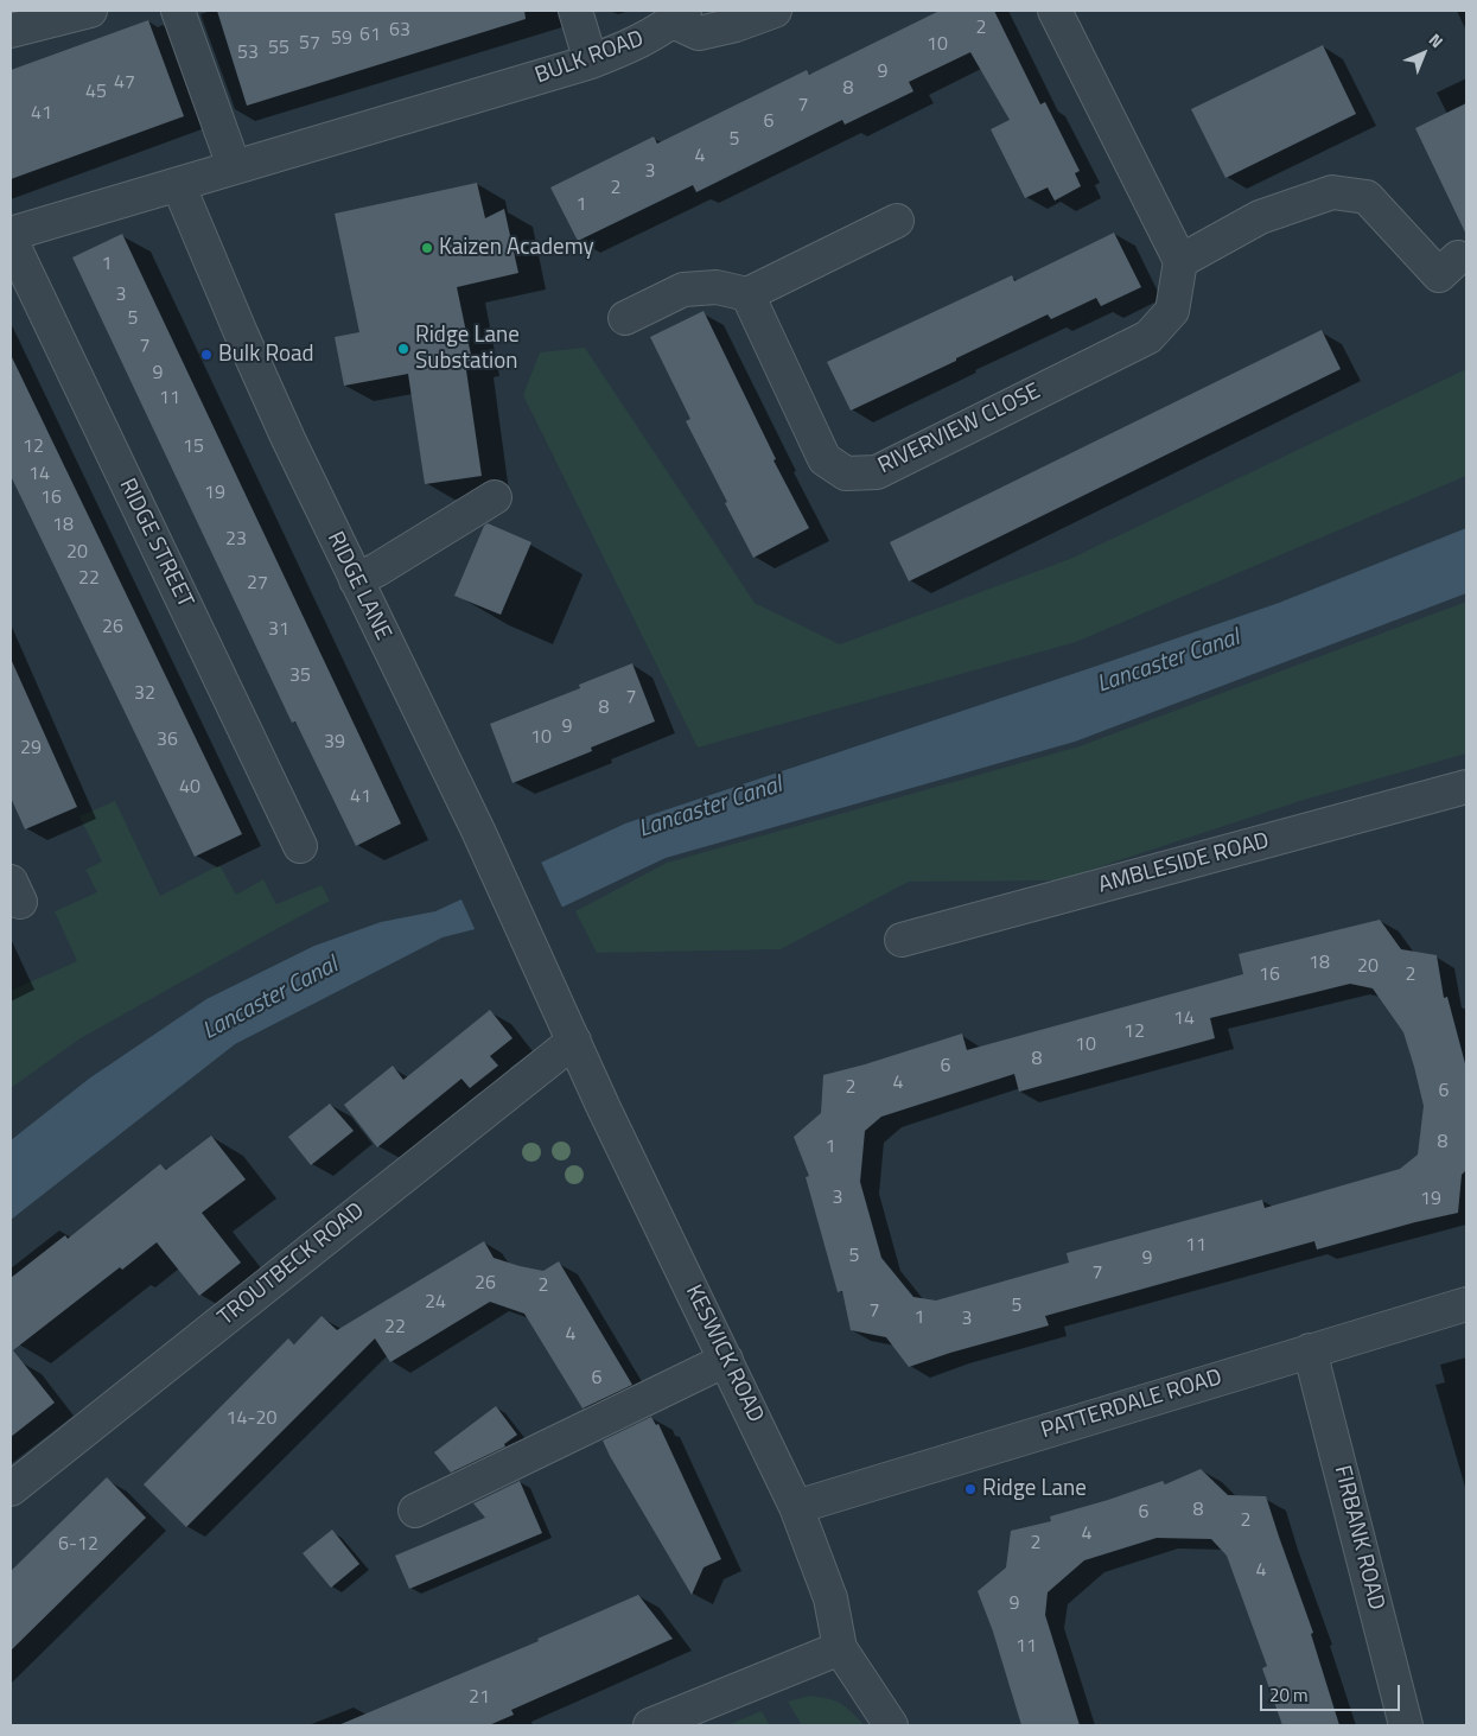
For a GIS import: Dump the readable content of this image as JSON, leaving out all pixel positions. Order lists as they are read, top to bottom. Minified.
{"streets":{"street":["BULK ROAD","RIVERVIEW CLOSE","RIDGE STREET","RIDGE LANE","AMBLESIDE ROAD","TROUTBECK ROAD","KESWICK ROAD","PATTERDALE ROAD","FIRBANK ROAD"]},"crossings":[["BULK ROAD","RIDGE LANE"],["RIDGE LANE","KESWICK ROAD"],["TROUTBECK ROAD","KESWICK ROAD"],["KESWICK ROAD","PATTERDALE ROAD"],["PATTERDALE ROAD","FIRBANK ROAD"]],"water":["Lancaster Canal"],"places":["Kaizen Academy","Ridge Lane Substation","Bulk Road","Ridge Lane"],"house_numbers":["2","63","61","59","57","10","55","53","9","47","8","45","7","41","6","5","4","3","2","1","1","3","5","7","9","11","12","15","14","19","16","18","23","20","22","27","26","31","35","32","7","8","9","10","36","39","29","40","41","18","20","16","2","14","12","10","8","6","4","2","6","8","1","3","19","11","5","9","7","26","2","24","5","7","1","3","22","4","6","14-20","8","6","2","4","2","6-12","4","9","11","21"],"scale_bar":"20 m","north":"top right"}
